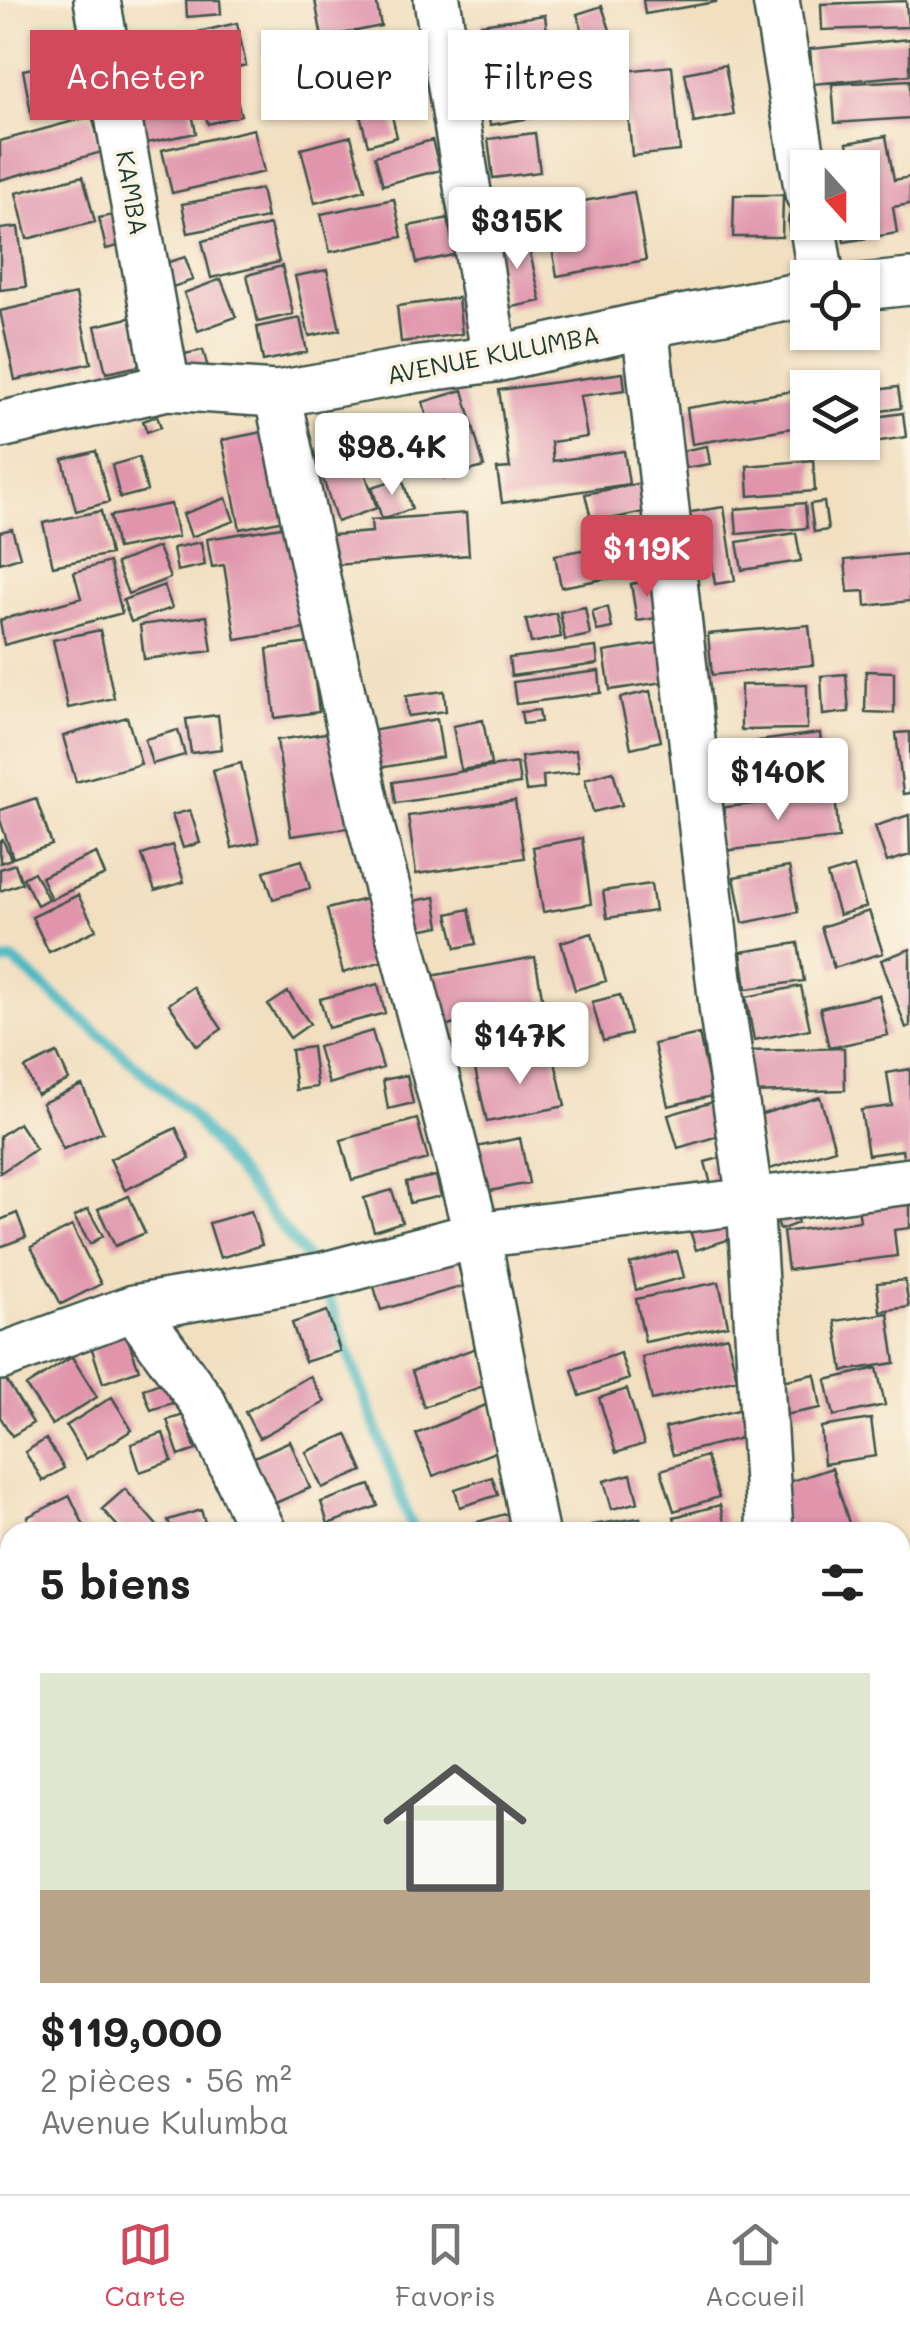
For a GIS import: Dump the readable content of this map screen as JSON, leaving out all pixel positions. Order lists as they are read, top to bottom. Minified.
{"streets":{"street":["KAMBA","AVENUE KULUMBA"]},"crossings":[["KAMBA","AVENUE KULUMBA"]],"north":"bottom","page":{"chip":["Acheter","Louer","Filtres"],"price":["$315K","$98.4K","$119K","$140K","$147K"],"heading":"5 biens","list":[{"name":"$119,000","note":"2 pièces · 56 m² · Avenue Kulumba"}],"tabs":["Carte","Favoris","Accueil"]}}
